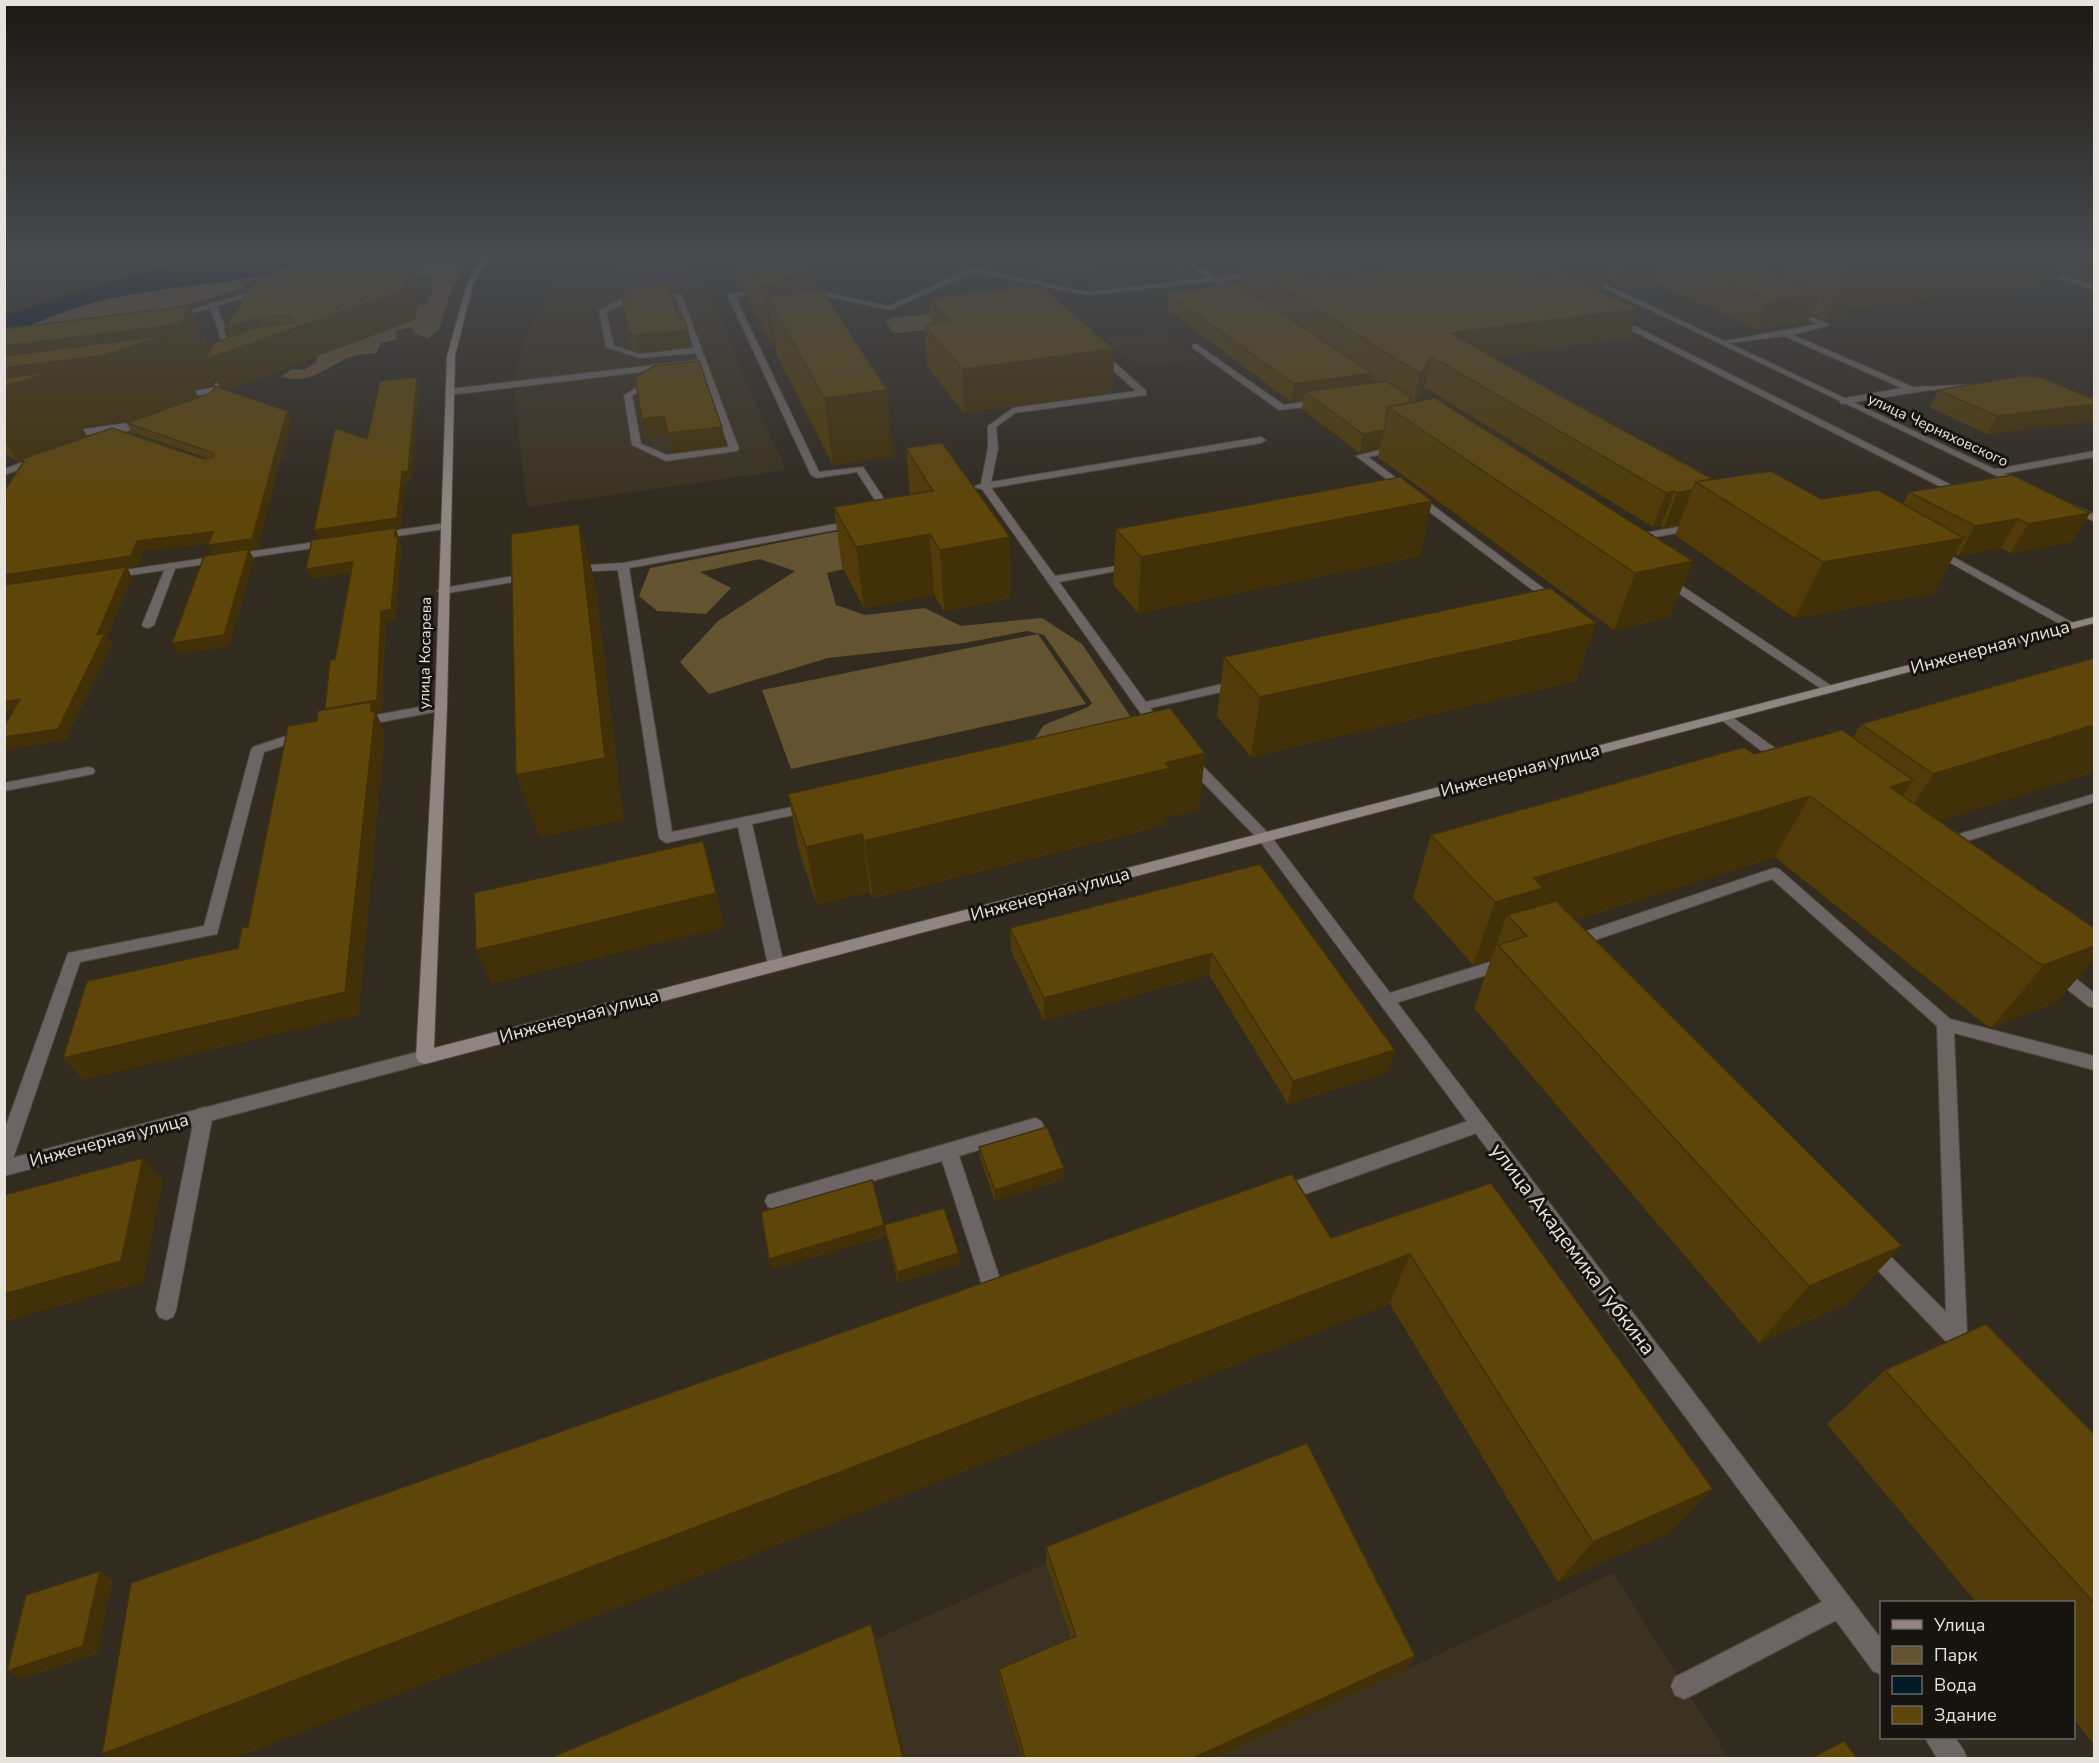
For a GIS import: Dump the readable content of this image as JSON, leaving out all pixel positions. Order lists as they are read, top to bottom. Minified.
{"streets":{"street":["улица Черняховского","Инженерная улица","улица Косарева","улица Академика Губкина"]},"crossings":[["Инженерная улица","улица Косарева"],["Инженерная улица","улица Академика Губкина"]],"legend":["Улица","Парк","Вода","Здание"]}
